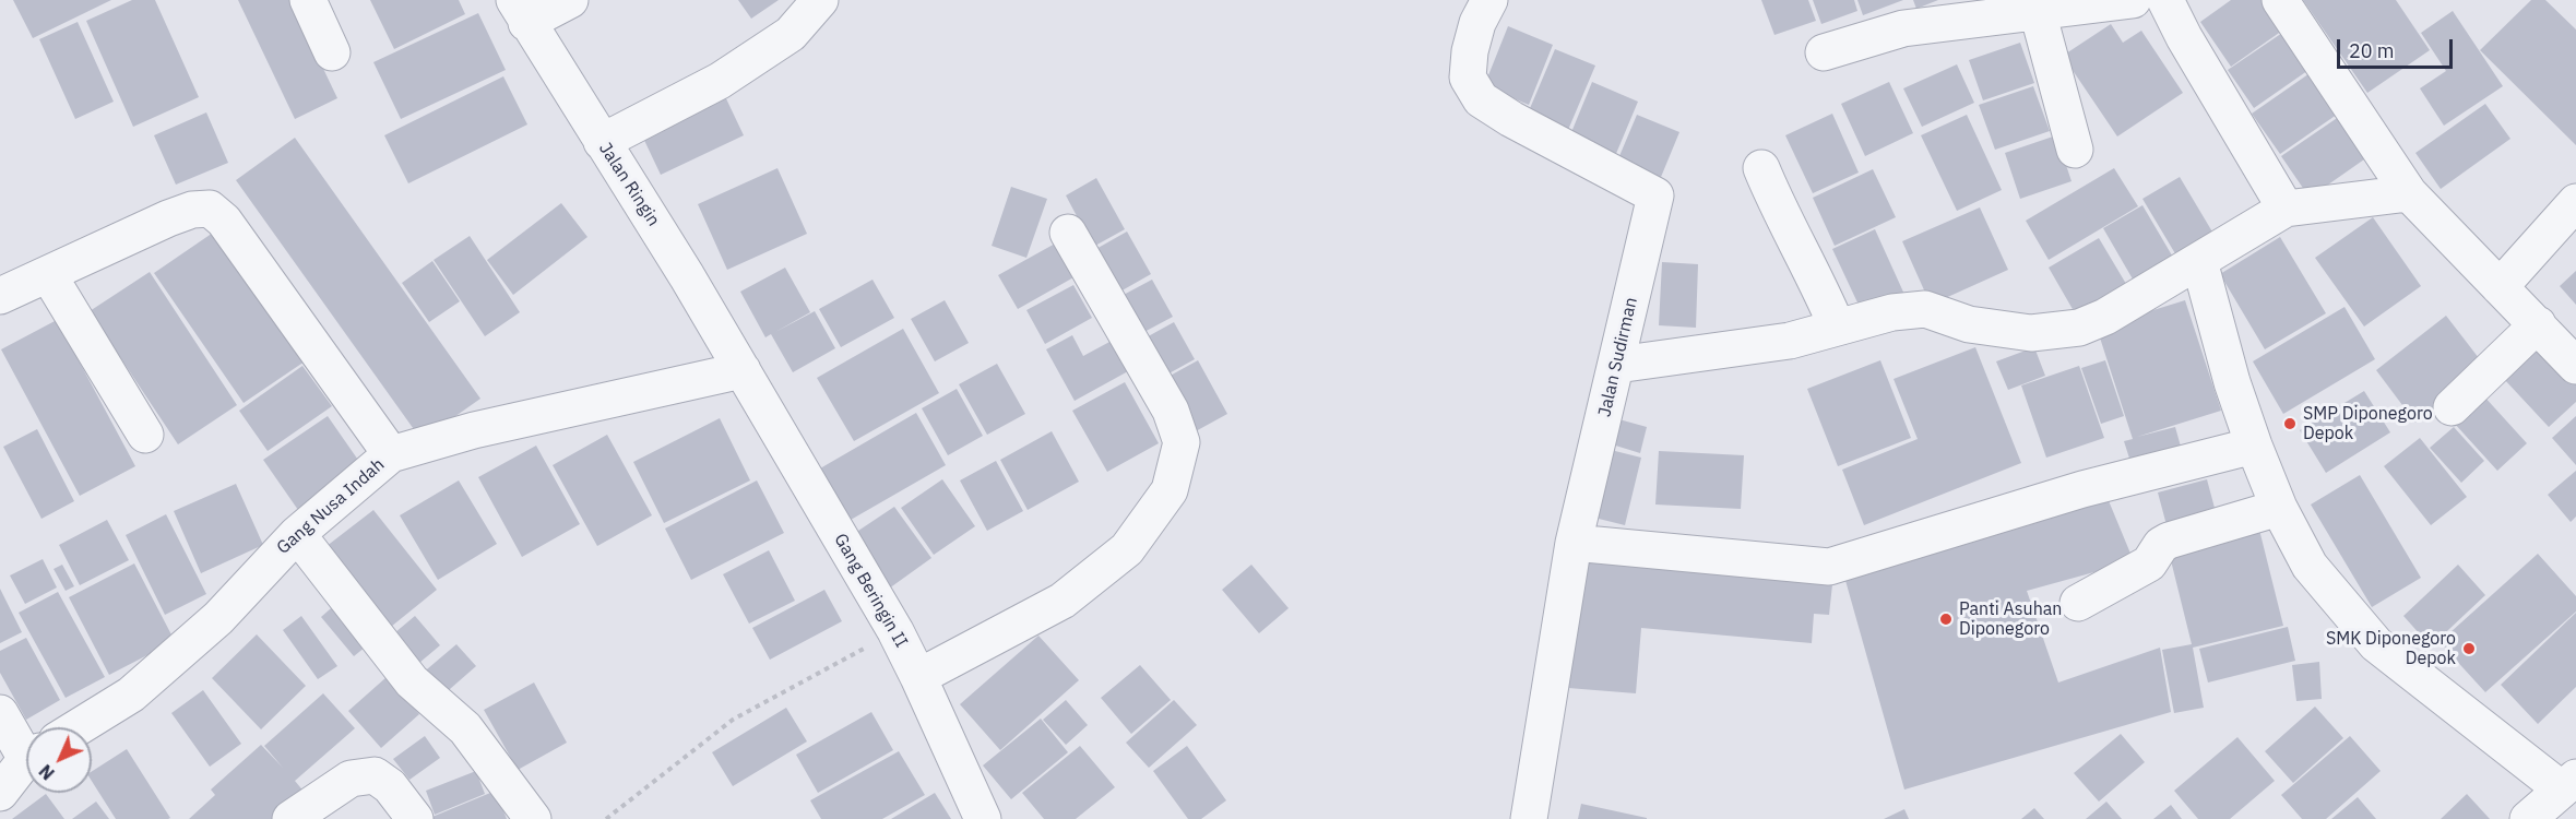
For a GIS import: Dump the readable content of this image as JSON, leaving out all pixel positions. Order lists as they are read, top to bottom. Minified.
{"streets":{"street":["Jalan Ringin","Jalan Sudirman","Gang Nusa Indah","Gang Beringin II"]},"crossings":[["Jalan Ringin","Gang Nusa Indah"],["Jalan Ringin","Gang Beringin II"],["Gang Nusa Indah","Gang Beringin II"]],"places":["SMP Diponegoro Depok","Panti Asuhan Diponegoro","SMK Diponegoro Depok"],"scale_bar":"20 m","north":"bottom left"}
